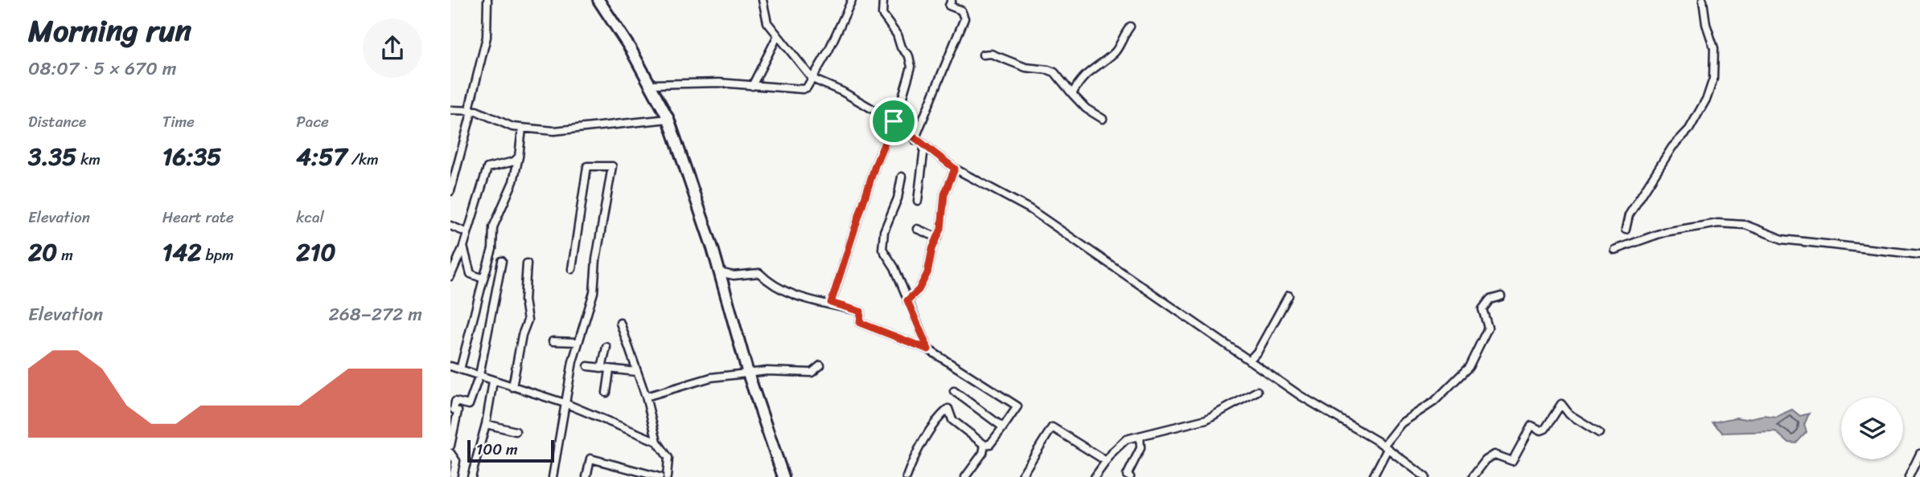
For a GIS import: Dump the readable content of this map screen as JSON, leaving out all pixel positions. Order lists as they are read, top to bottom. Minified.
{"scale_bar":"100 m","page":{"heading":["Morning run","08:07 · 5 × 670 m"],"stats":[["Distance","3.35 km"],["Time","16:35"],["Pace","4:57 /km"],["Elevation","20 m"],["Heart rate","142 bpm"],["kcal","210"]],"chart":["Elevation","268–272 m"],"scale":"100 m"}}
